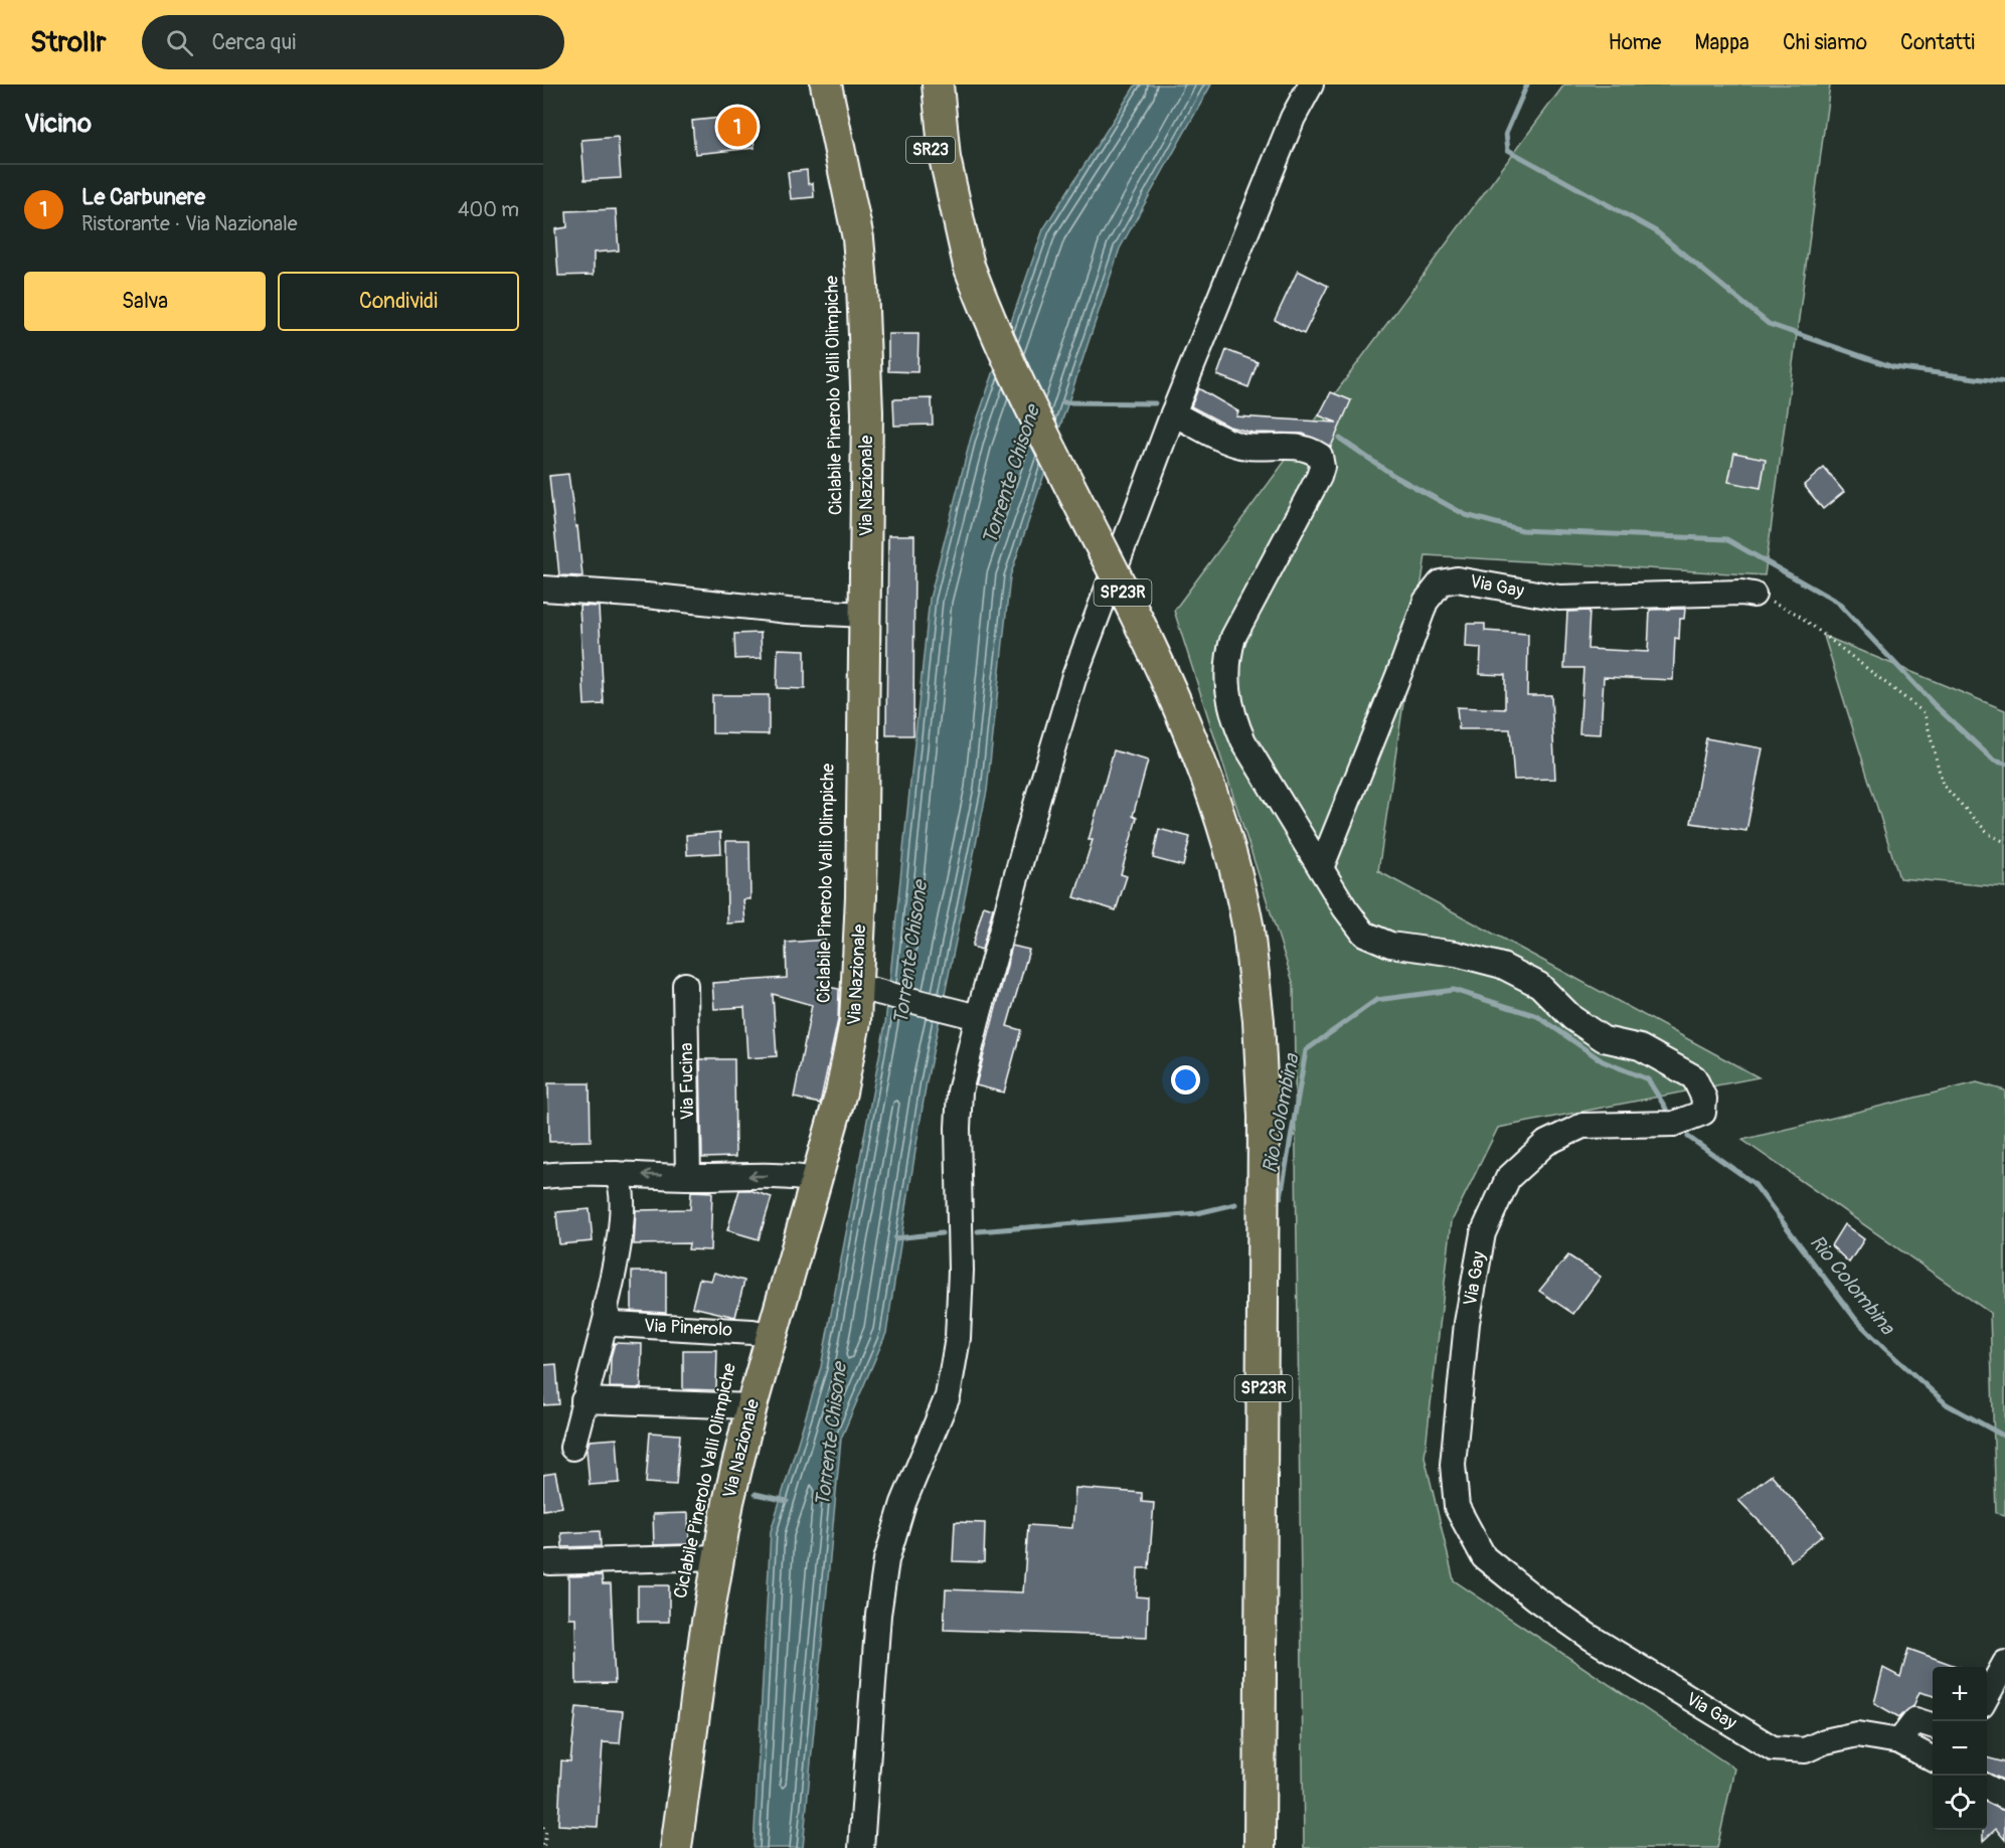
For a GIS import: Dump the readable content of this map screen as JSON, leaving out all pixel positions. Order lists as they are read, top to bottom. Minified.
{"streets":{"main road":["SR23","Via Nazionale","SP23R"],"street":["Via Gay","Via Fucina","Via Pinerolo"]},"crossings":[["SR23","SP23R"],["Via Nazionale","Via Pinerolo"]],"water":["Torrente Chisone","Rio Colombina"],"page":{"header":"Strollr","search":"Cerca qui","nav":["Home","Mappa","Chi siamo","Contatti"],"heading":"Vicino","pins":"1","list":[{"mark":"1","name":"Le Carbunere","note":"Ristorante · Via Nazionale","value":"400 m"}],"buttons":["Salva","Condividi"],"map_buttons":["+","−"]}}
